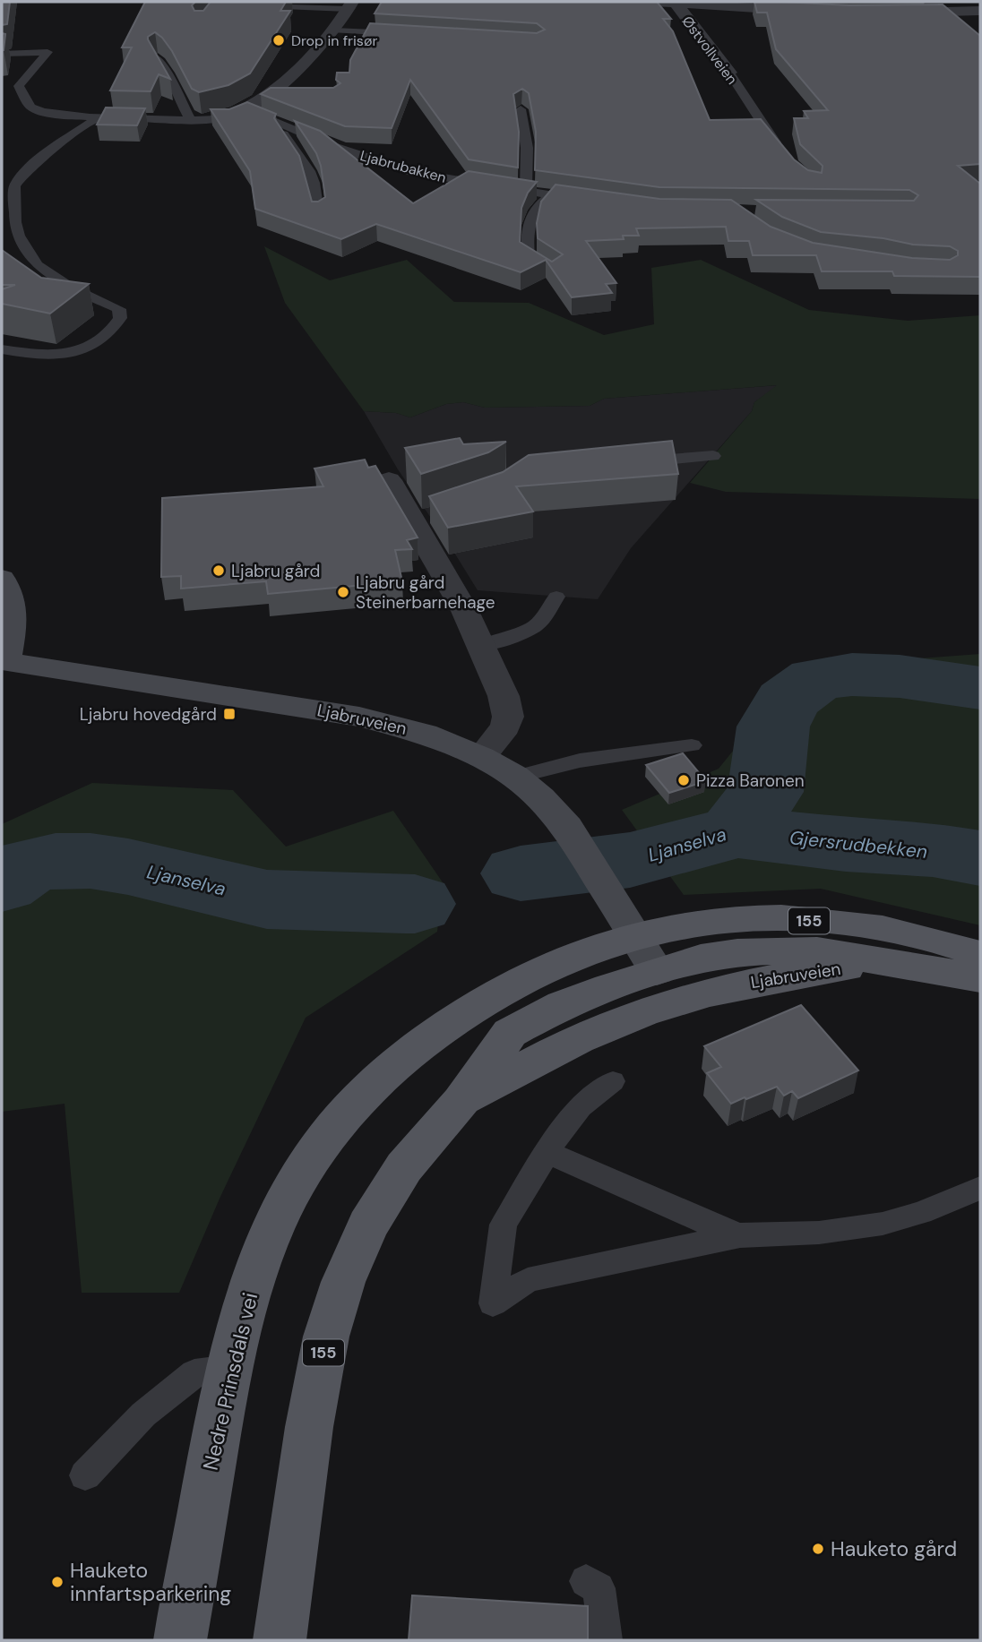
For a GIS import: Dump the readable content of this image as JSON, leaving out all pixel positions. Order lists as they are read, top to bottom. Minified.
{"streets":{"main road":["Ljabruveien","155","Nedre Prinsdals vei"],"street":["Østvollveien"],"lane":["Ljabrubakken"]},"crossings":[["Ljabruveien","155"],["Ljabruveien","Nedre Prinsdals vei"],["155","Nedre Prinsdals vei"]],"water":["Ljanselva","Gjersrudbekken"],"places":{"other":["Drop in frisør","Ljabru gård","Ljabru gård Steinerbarnehage","Pizza Baronen","Hauketo gård","Hauketo innfartsparkering"],"transit":["Ljabru hovedgård"]}}
